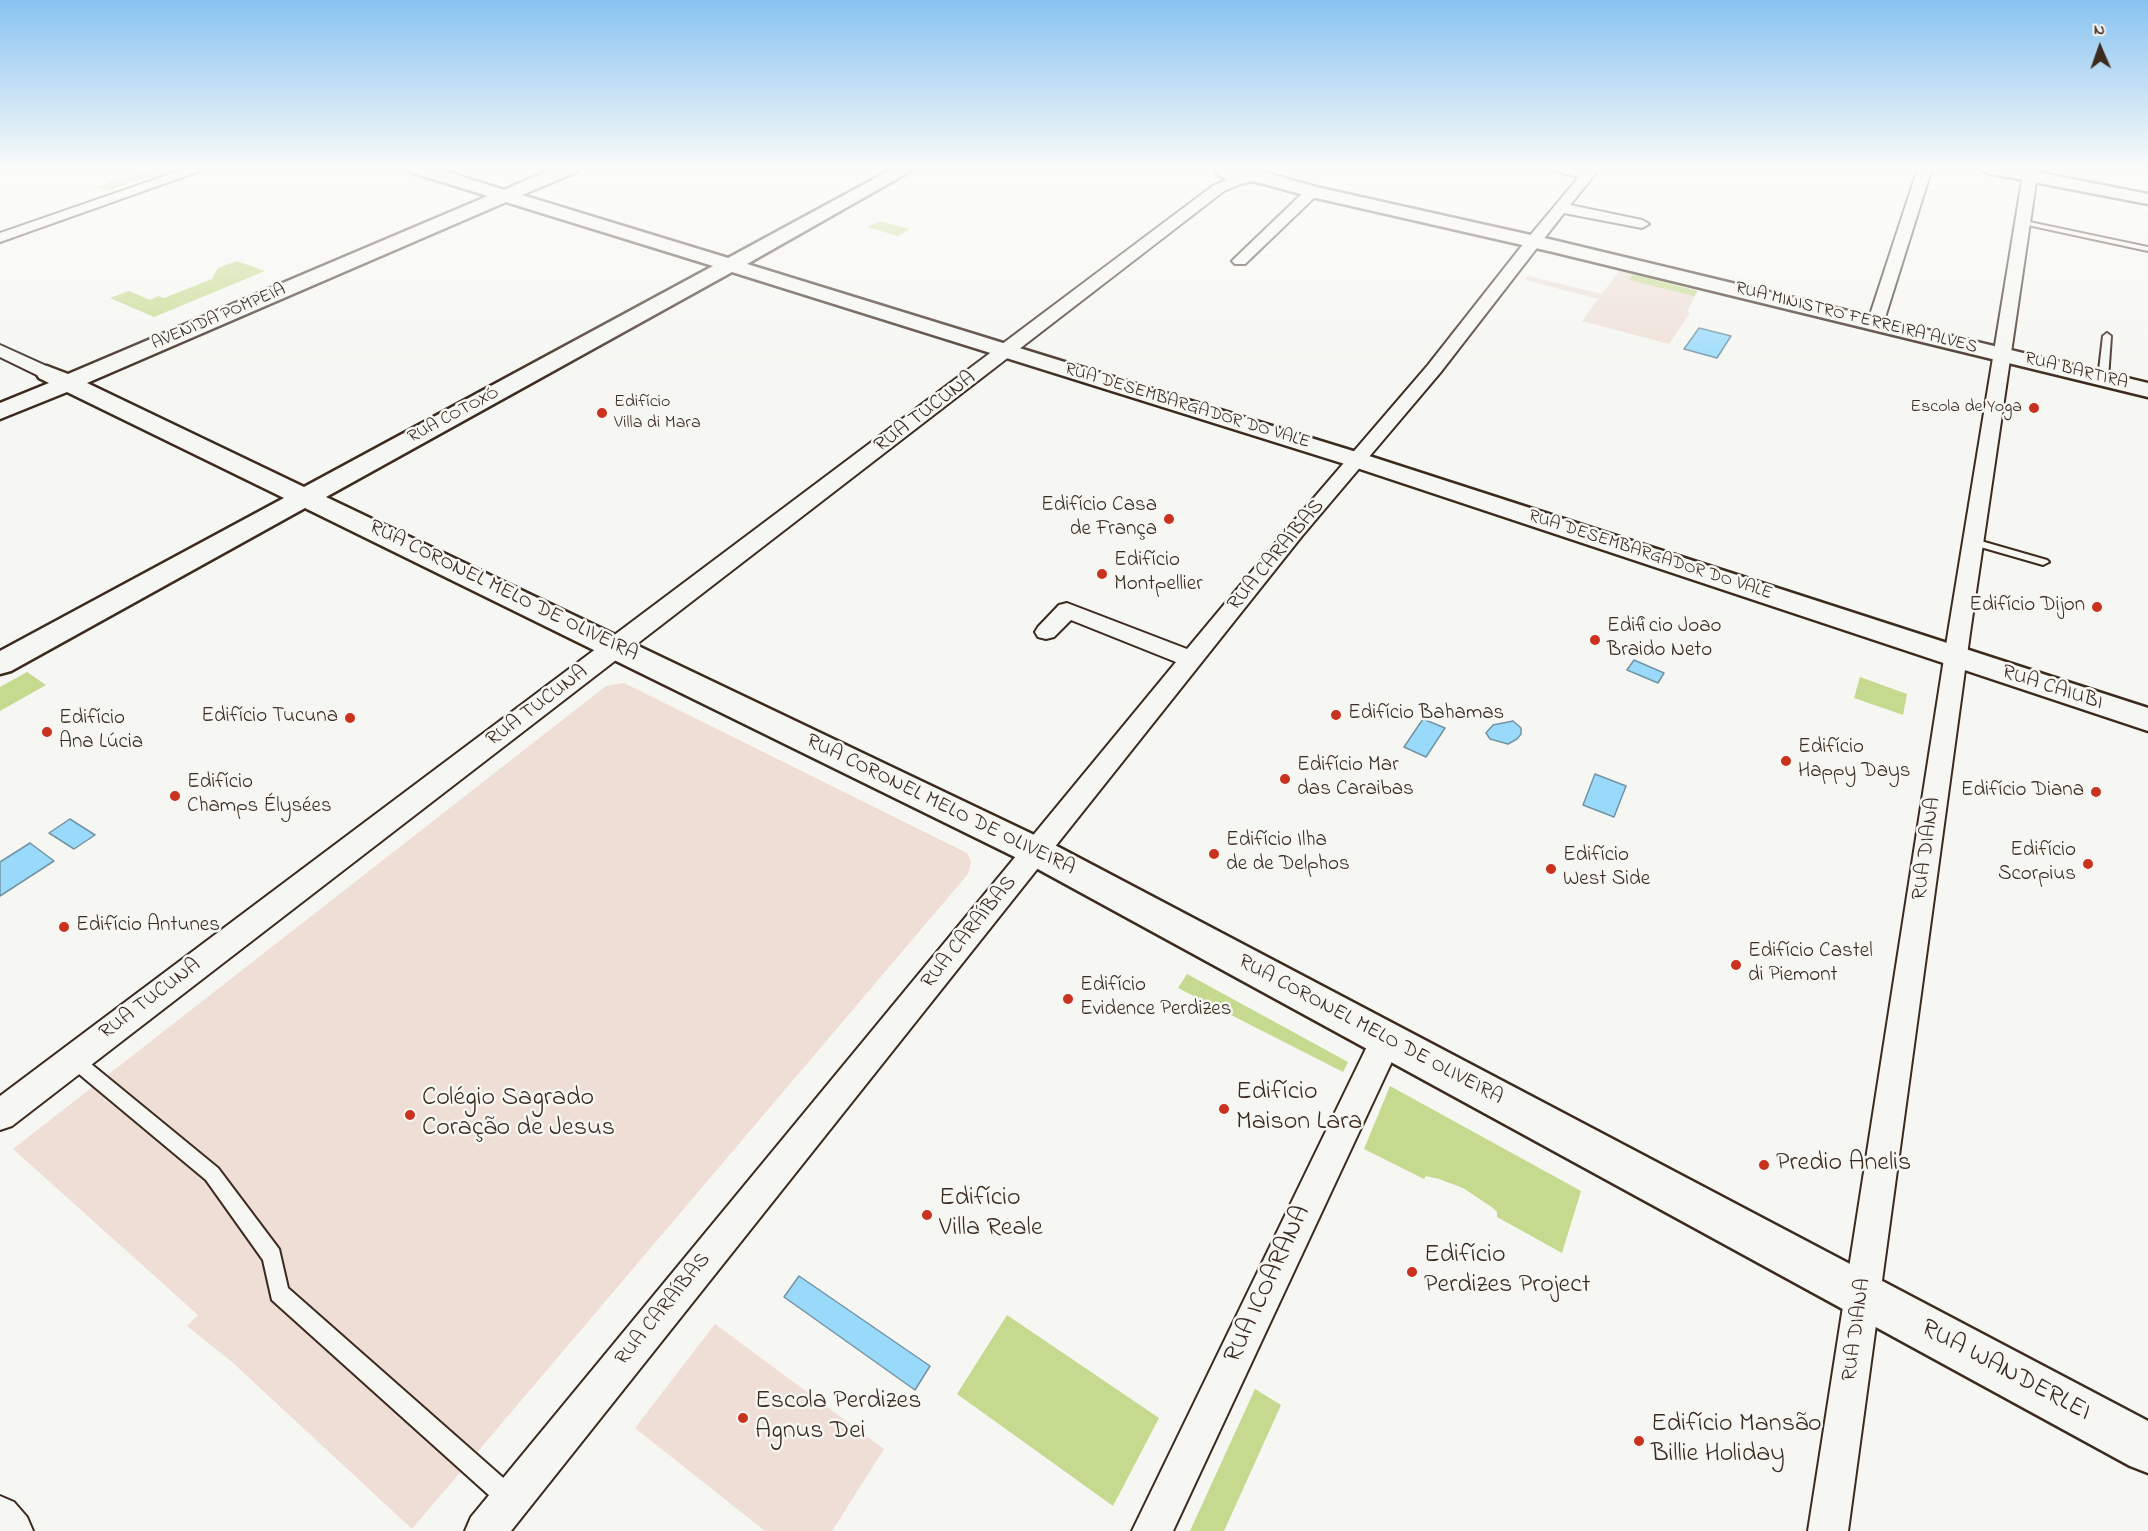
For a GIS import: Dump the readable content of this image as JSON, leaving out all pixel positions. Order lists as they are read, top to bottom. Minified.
{"streets":{"street":["RUA MINISTRO FERREIRA ALVES","RUA BARTIRA","RUA DESEMBARGADOR DO VALE","RUA TUCUNA","RUA COTOXÓ","RUA CARAÍBAS","RUA CORONEL MELO DE OLIVEIRA","RUA CAIUBI","RUA DIANA","RUA ICOARANA","RUA WANDERLEI"]},"crossings":[["RUA MINISTRO FERREIRA ALVES","RUA BARTIRA"],["RUA MINISTRO FERREIRA ALVES","RUA CARAÍBAS"],["RUA MINISTRO FERREIRA ALVES","RUA DIANA"],["RUA BARTIRA","RUA DIANA"],["RUA DESEMBARGADOR DO VALE","RUA TUCUNA"],["RUA DESEMBARGADOR DO VALE","RUA COTOXÓ"],["RUA DESEMBARGADOR DO VALE","RUA CARAÍBAS"],["RUA DESEMBARGADOR DO VALE","RUA CAIUBI"],["RUA DESEMBARGADOR DO VALE","RUA DIANA"],["RUA TUCUNA","RUA CORONEL MELO DE OLIVEIRA"],["RUA COTOXÓ","RUA CORONEL MELO DE OLIVEIRA"],["RUA CARAÍBAS","RUA CORONEL MELO DE OLIVEIRA"],["RUA CORONEL MELO DE OLIVEIRA","RUA DIANA"],["RUA CORONEL MELO DE OLIVEIRA","RUA ICOARANA"],["RUA CORONEL MELO DE OLIVEIRA","RUA WANDERLEI"],["RUA CAIUBI","RUA DIANA"],["RUA DIANA","RUA WANDERLEI"]],"places":["Escola de Yoga","Edifício Villa di Mara","Edifício Casa de França","Edifício Montpellier","Edifício Dijon","Edificio Joao Braido Neto","Edifício Bahamas","Edifício Tucuna","Edifício Ana Lúcia","Edifício Happy Days","Edifício Mar das Caraibas","Edifício Diana","Edifício Champs Élysées","Edifício Ilha de de Delphos","Edifício Scorpius","Edifício West Side","Edifício Antunes","Edifício Castel di Piemont","Edifício Evidence Perdizes","Edifício Maison Lara","Colégio Sagrado Coração de Jesus","Predio Anelis","Edifício Villa Reale","Edifício Perdizes Project","Escola Perdizes Agnus Dei","Edifício Mansão Billie Holiday"],"north":"top"}
